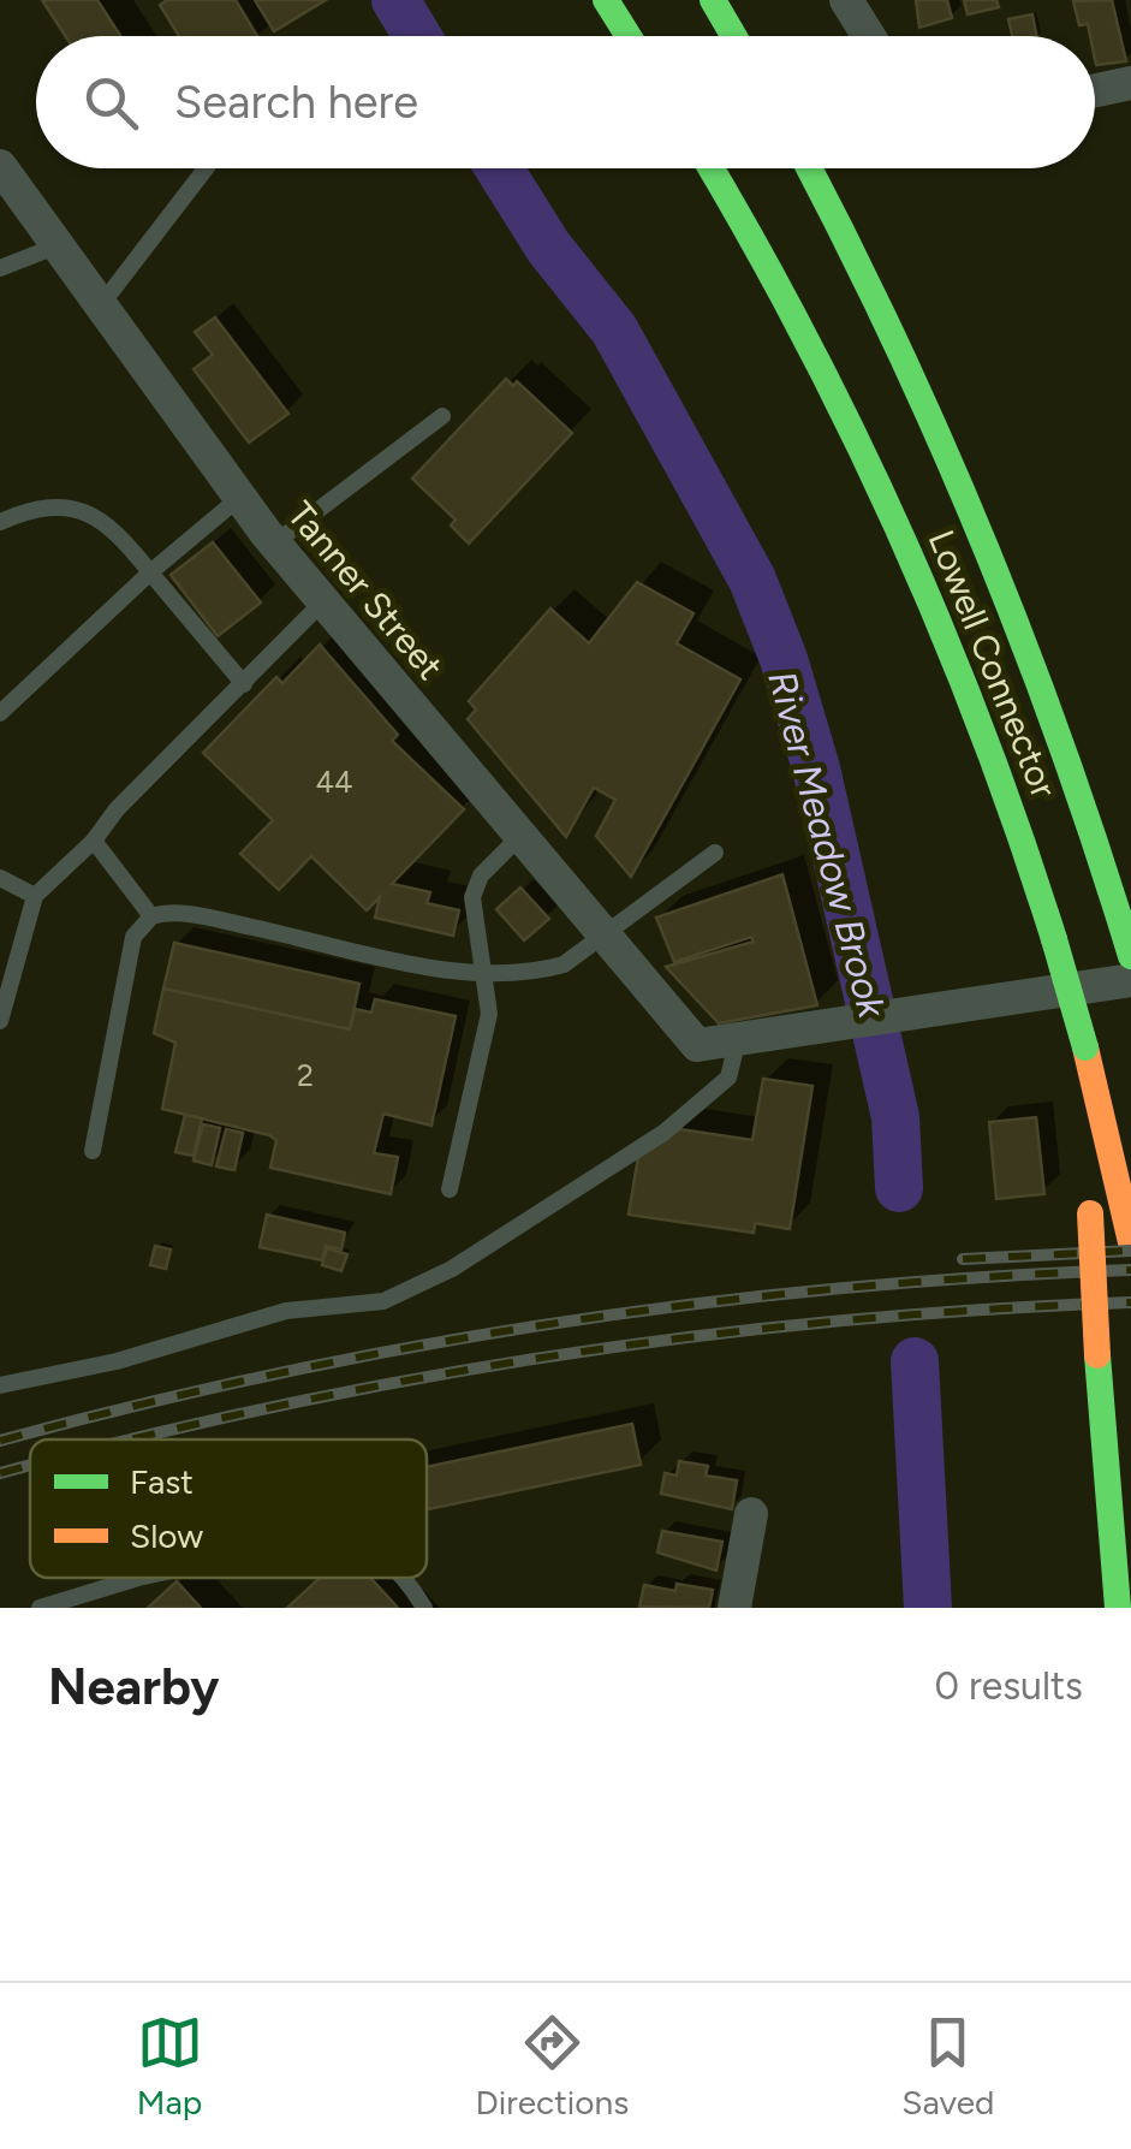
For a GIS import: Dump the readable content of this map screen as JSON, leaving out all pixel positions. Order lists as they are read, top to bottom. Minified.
{"streets":{"highway":["Lowell Connector"],"street":["Tanner Street"]},"water":["River Meadow Brook"],"house_numbers":["44","2"],"legend":["Fast","Slow"],"page":{"search":"Search here","heading":["Nearby","0 results"],"nav":["Map","Directions","Saved"]}}
